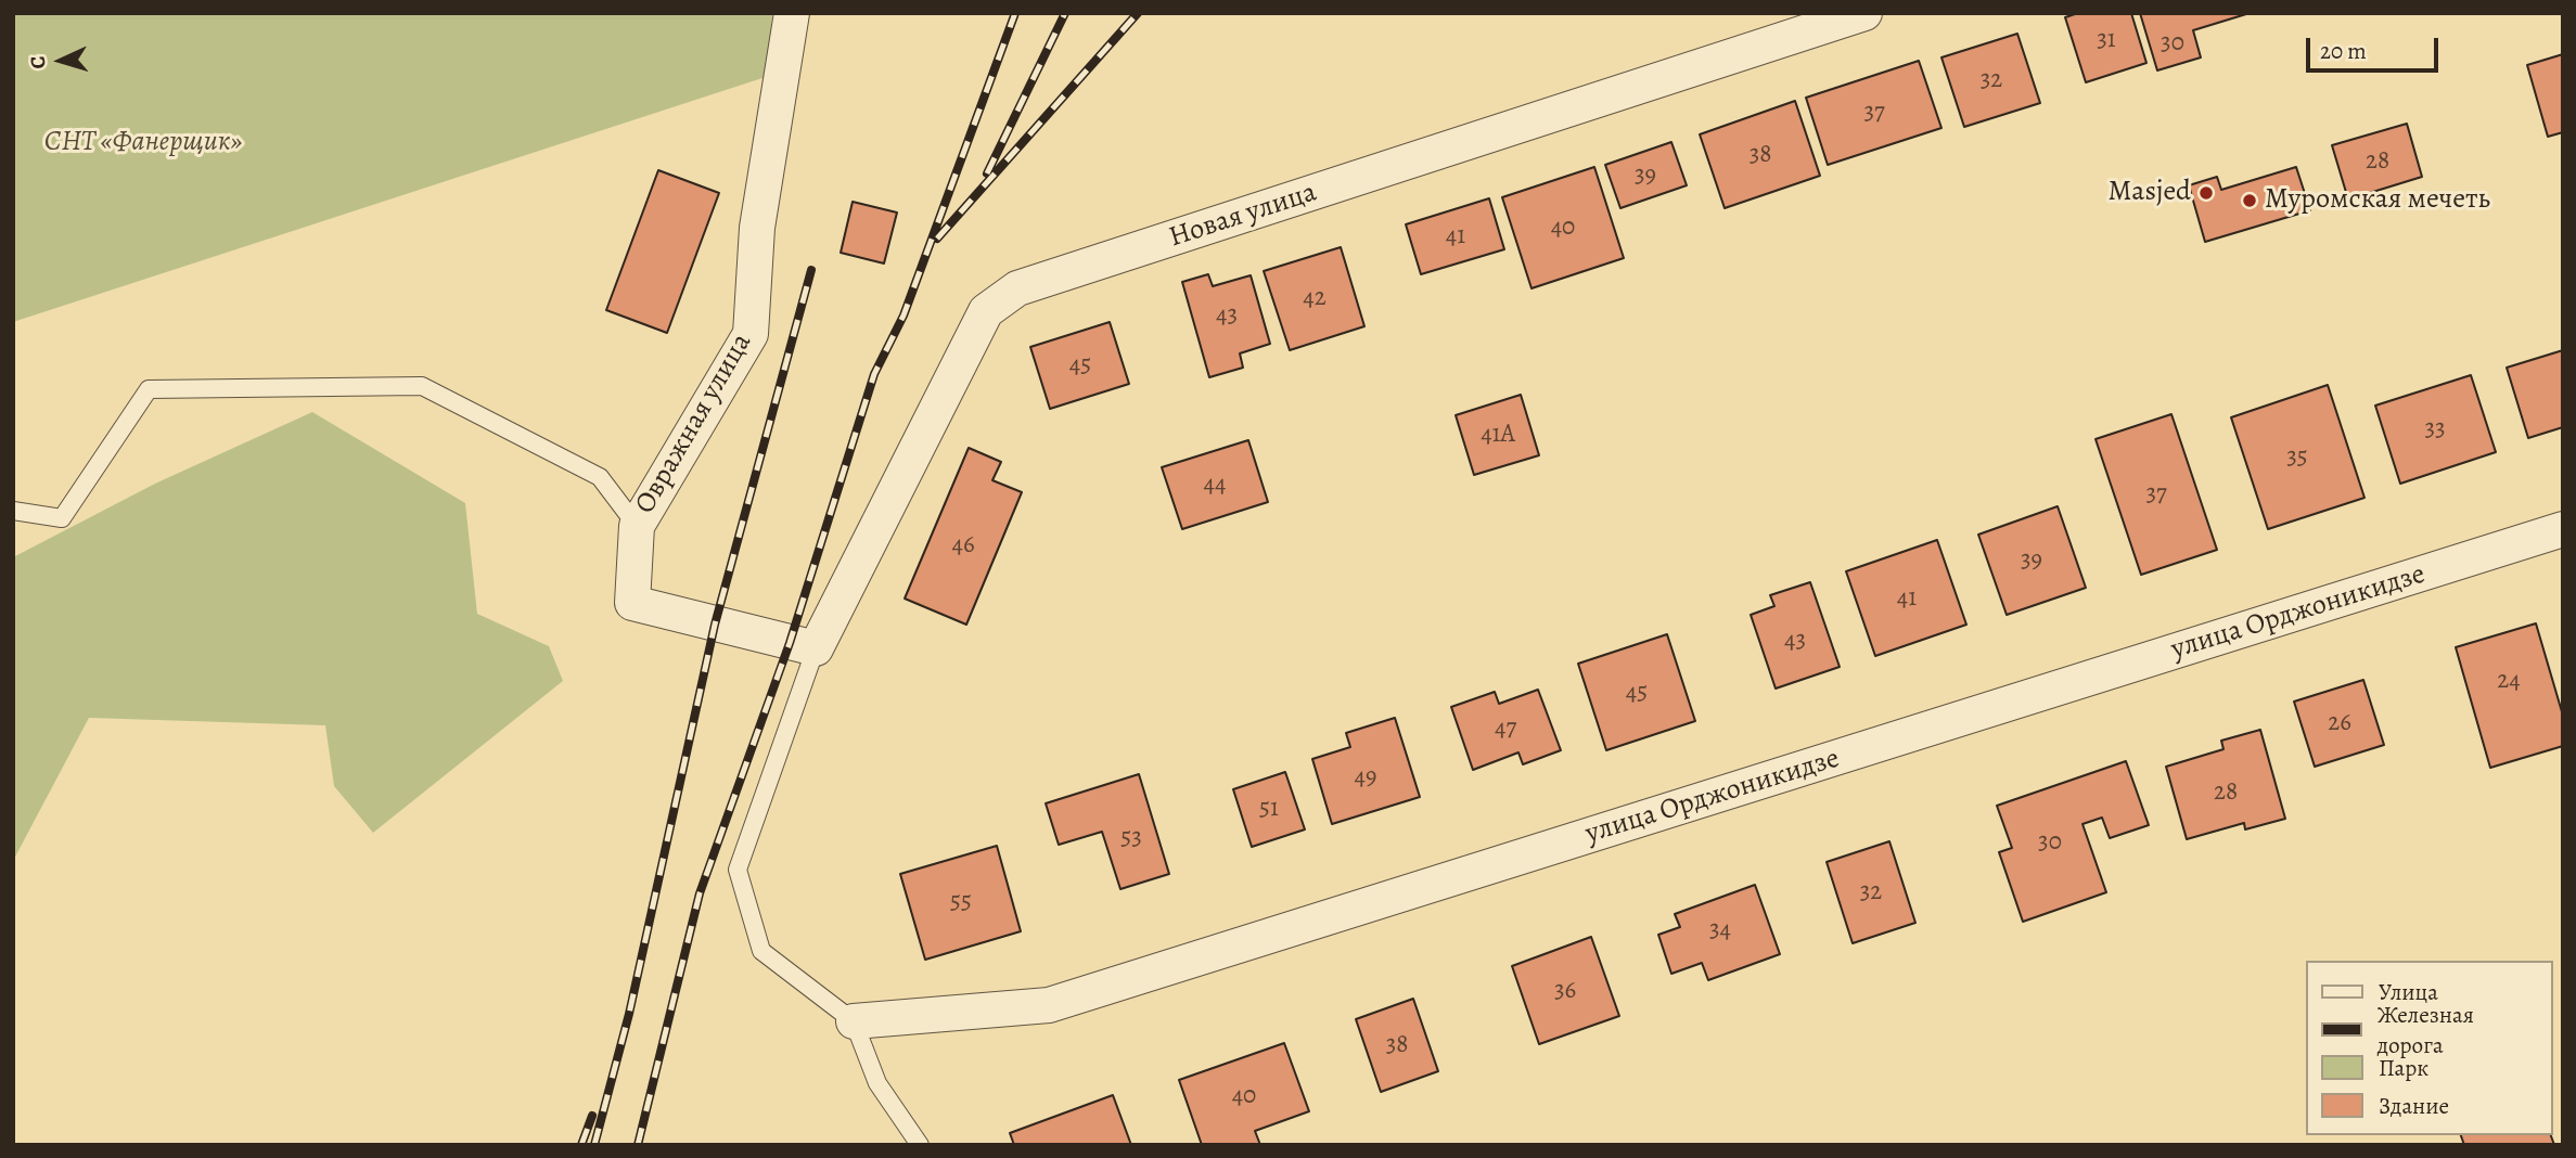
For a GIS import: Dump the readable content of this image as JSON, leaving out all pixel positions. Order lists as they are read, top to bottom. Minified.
{"streets":{"street":["Новая улица","Овражная улица","улица Орджоникидзе"]},"crossings":[["Новая улица","Овражная улица"]],"parks":["СНТ «Фанерщик»"],"places":["Masjed","Муромская мечеть"],"house_numbers":["31","30","32","37","38","28","39","40","41","42","43","45","33","41А","35","44","37","46","39","41","43","24","45","26","47","49","28","51","53","30","32","55","34","36","38","40"],"legend":["Улица","Железная дорога","Парк","Здание"],"scale_bar":"20 m","north":"left"}
